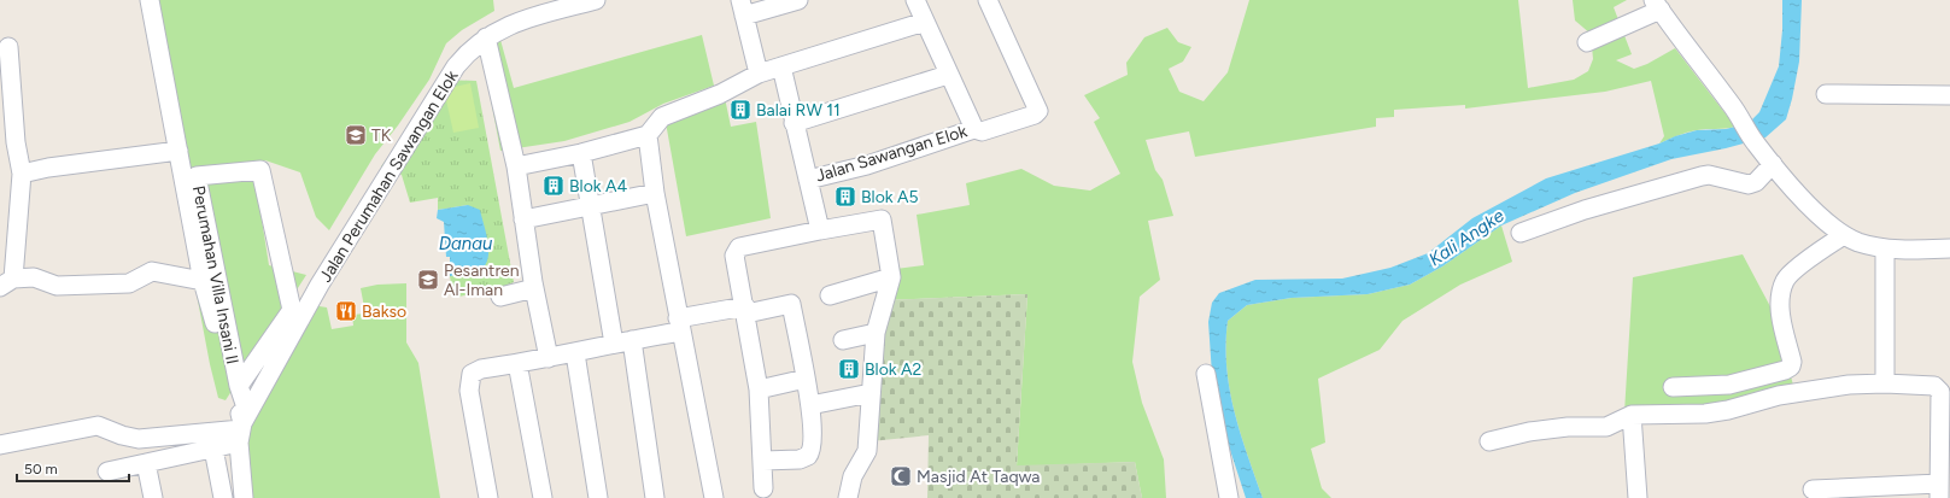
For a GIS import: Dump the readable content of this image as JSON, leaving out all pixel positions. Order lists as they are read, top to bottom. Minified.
{"streets":{"street":["Jalan Sawangan Elok","Jalan Perumahan Sawangan Elok","Perumahan Villa Insani II"]},"crossings":[["Jalan Perumahan Sawangan Elok","Perumahan Villa Insani II"]],"water":["Kali Angke","Danau"],"places":{"building":["Balai RW 11","Blok A4","Blok A5","Blok A2"],"school or university":["TK","Pesantren Al-Iman"],"restaurant":["Bakso"],"mosque":["Masjid At Taqwa"]},"scale_bar":"50 m"}
